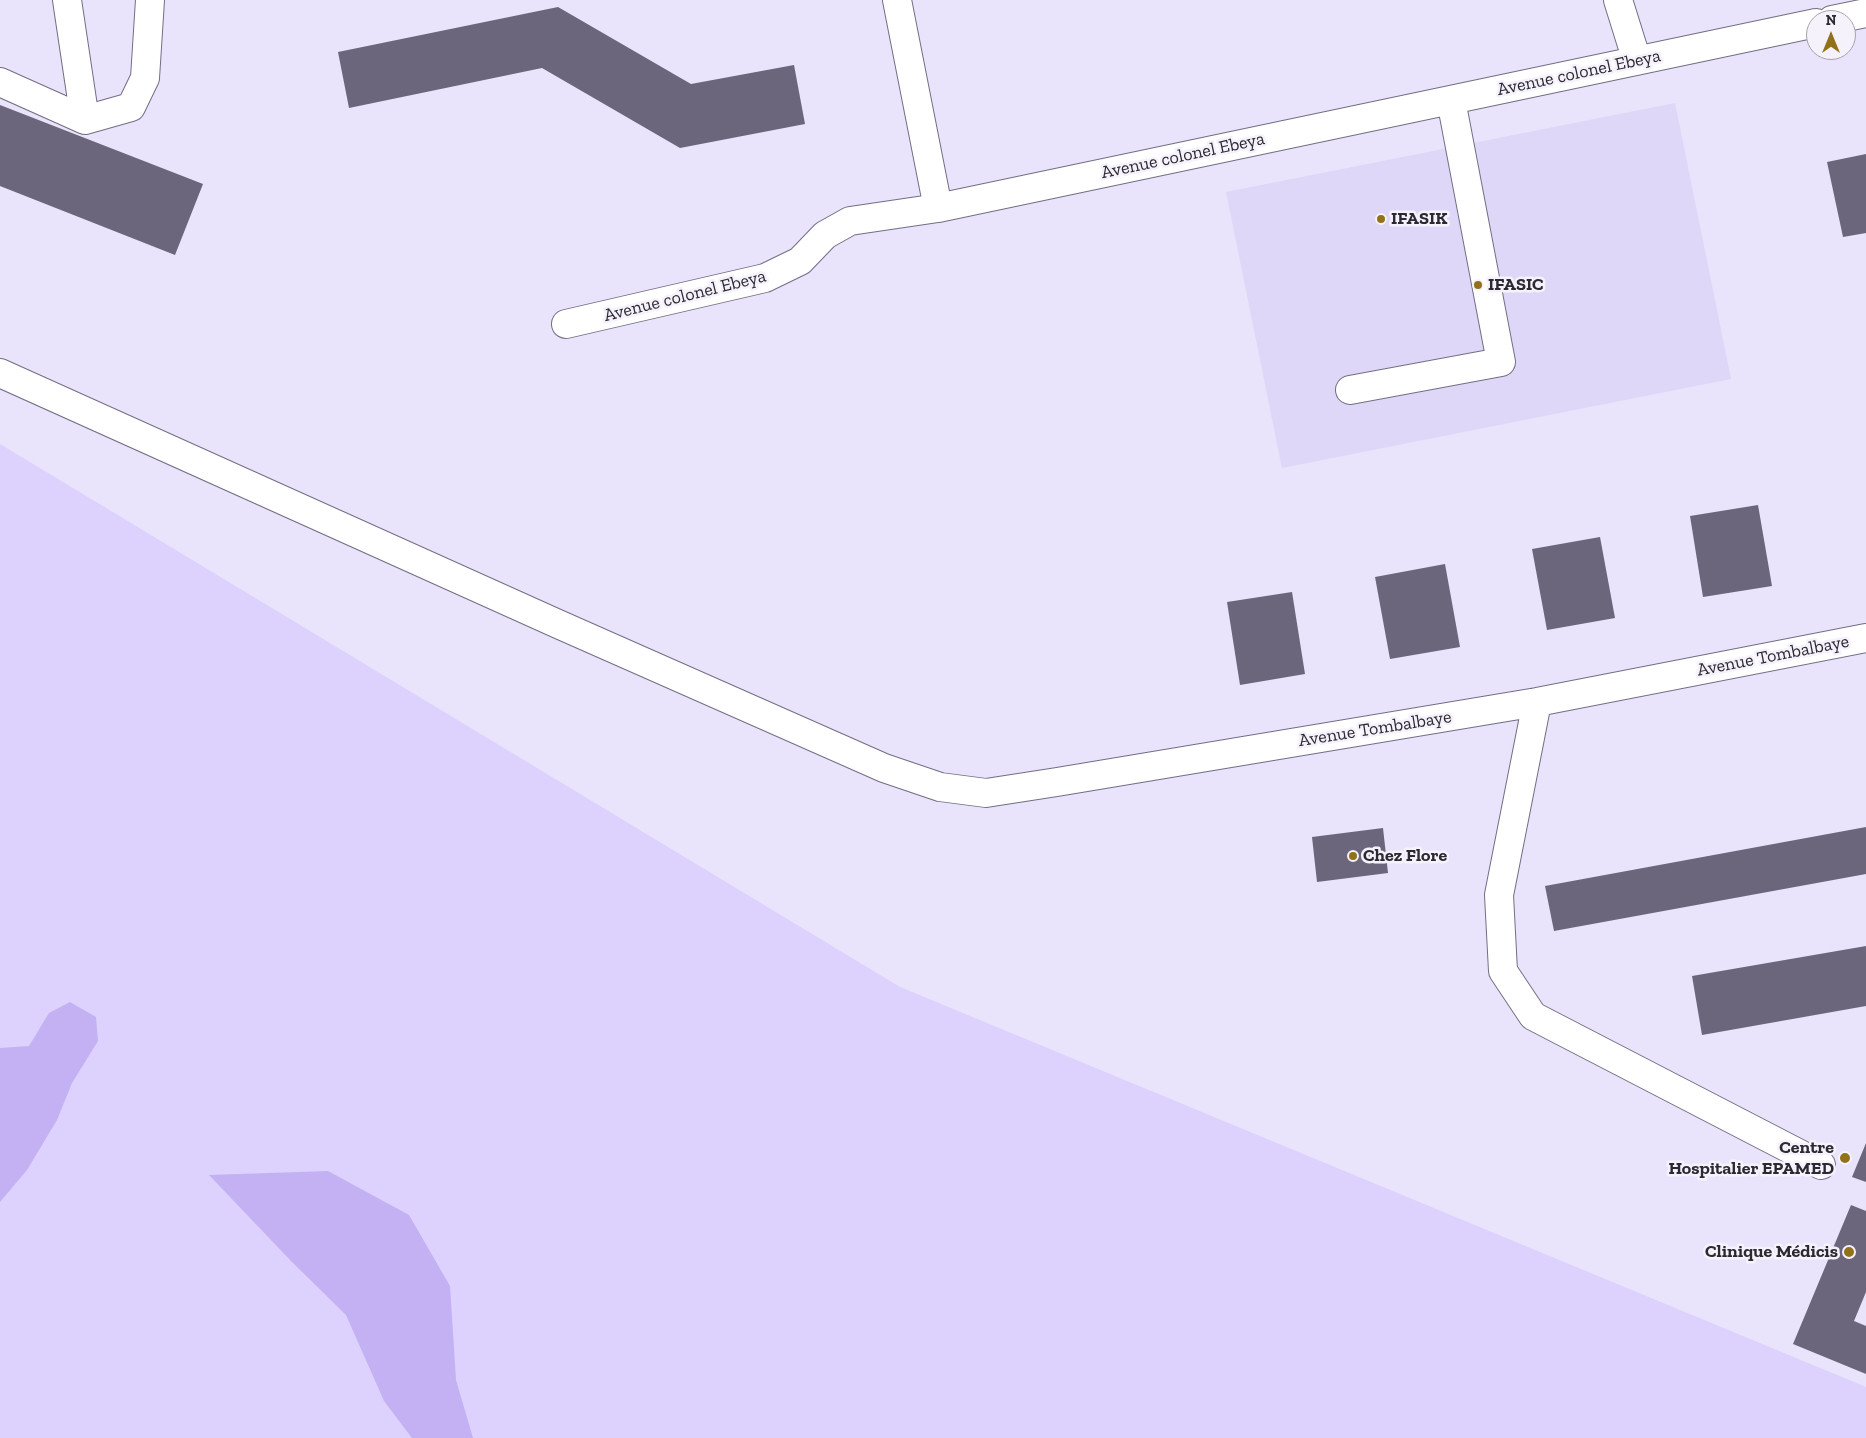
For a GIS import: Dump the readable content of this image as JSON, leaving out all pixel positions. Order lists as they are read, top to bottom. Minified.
{"streets":{"street":["Avenue colonel Ebeya","Avenue Tombalbaye"]},"places":["IFASIK","IFASIC","Chez Flore","Centre Hospitalier EPAMED","Clinique Médicis"],"north":"top"}
